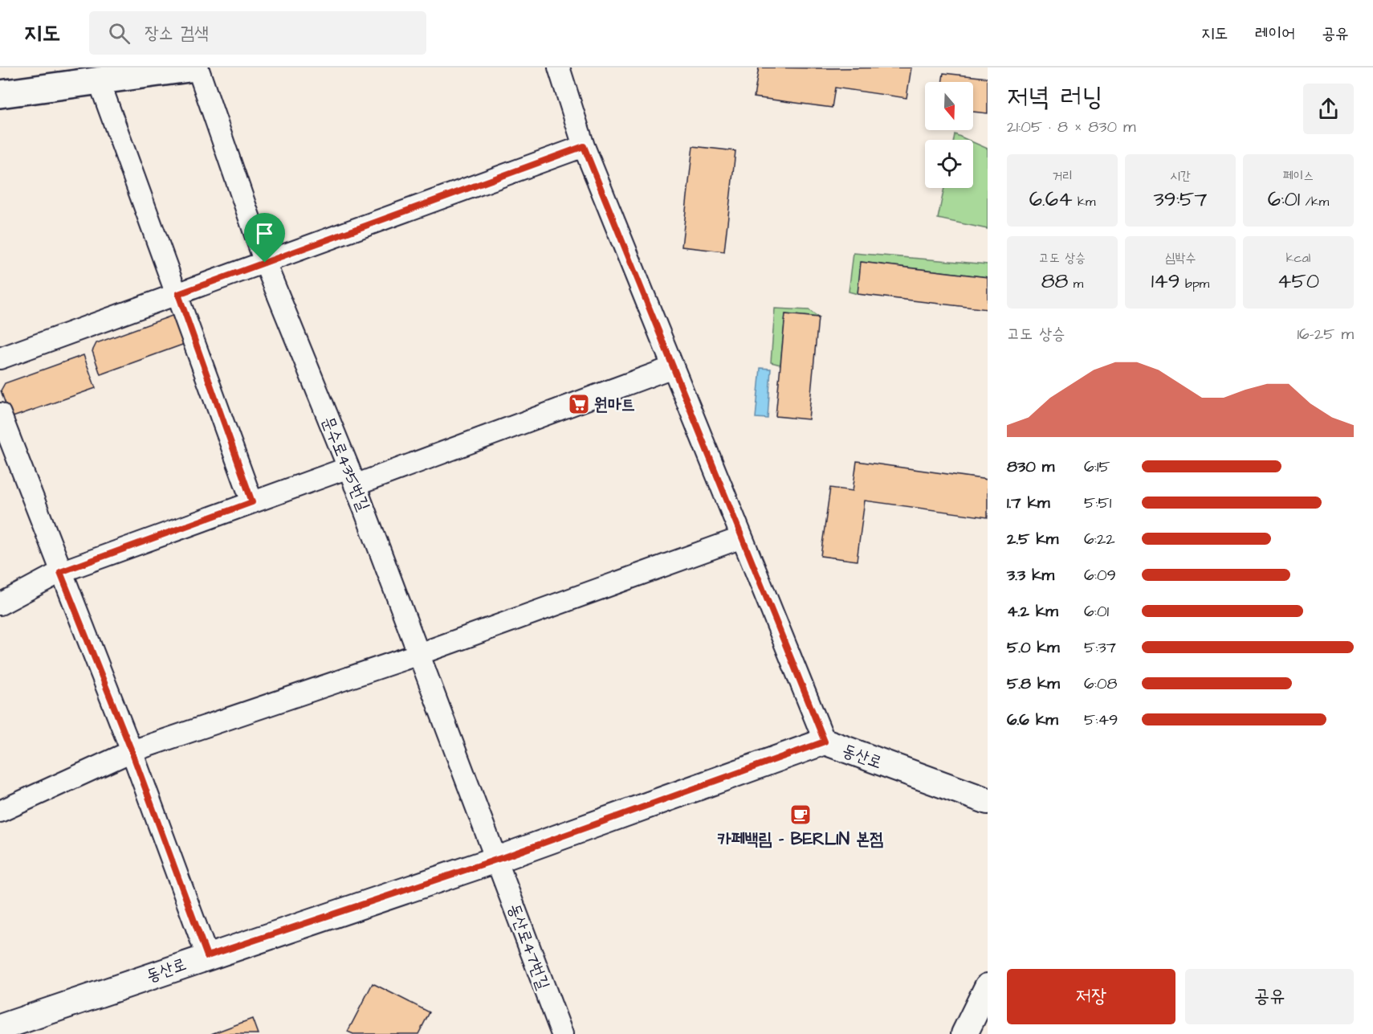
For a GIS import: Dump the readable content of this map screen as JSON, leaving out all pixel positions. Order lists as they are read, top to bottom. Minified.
{"streets":{"street":["문수로435번길","동산로","동산로47번길"]},"crossings":[["문수로435번길","동산로"],["문수로435번길","동산로47번길"],["동산로","동산로47번길"]],"places":{"supermarket":["원마트"],"cafe":["카페백림 - BERLIN 본점"]},"north":"bottom","page":{"header":"지도","search":"장소 검색","nav":["지도","레이어","공유"],"heading":["저녁 러닝","21:05 · 8 × 830 m"],"stats":[["거리","6.64 km"],["시간","39:57"],["페이스","6:01 /km"],["고도 상승","88 m"],["심박수","149 bpm"],["kcal","450"]],"chart":["고도 상승","16–25 m"],"list":[{"name":"830 m","note":"6:15"},{"name":"1.7 km","note":"5:51"},{"name":"2.5 km","note":"6:22"},{"name":"3.3 km","note":"6:09"},{"name":"4.2 km","note":"6:01"},{"name":"5.0 km","note":"5:37"},{"name":"5.8 km","note":"6:08"},{"name":"6.6 km","note":"5:49"}],"buttons":["저장","공유"]}}
